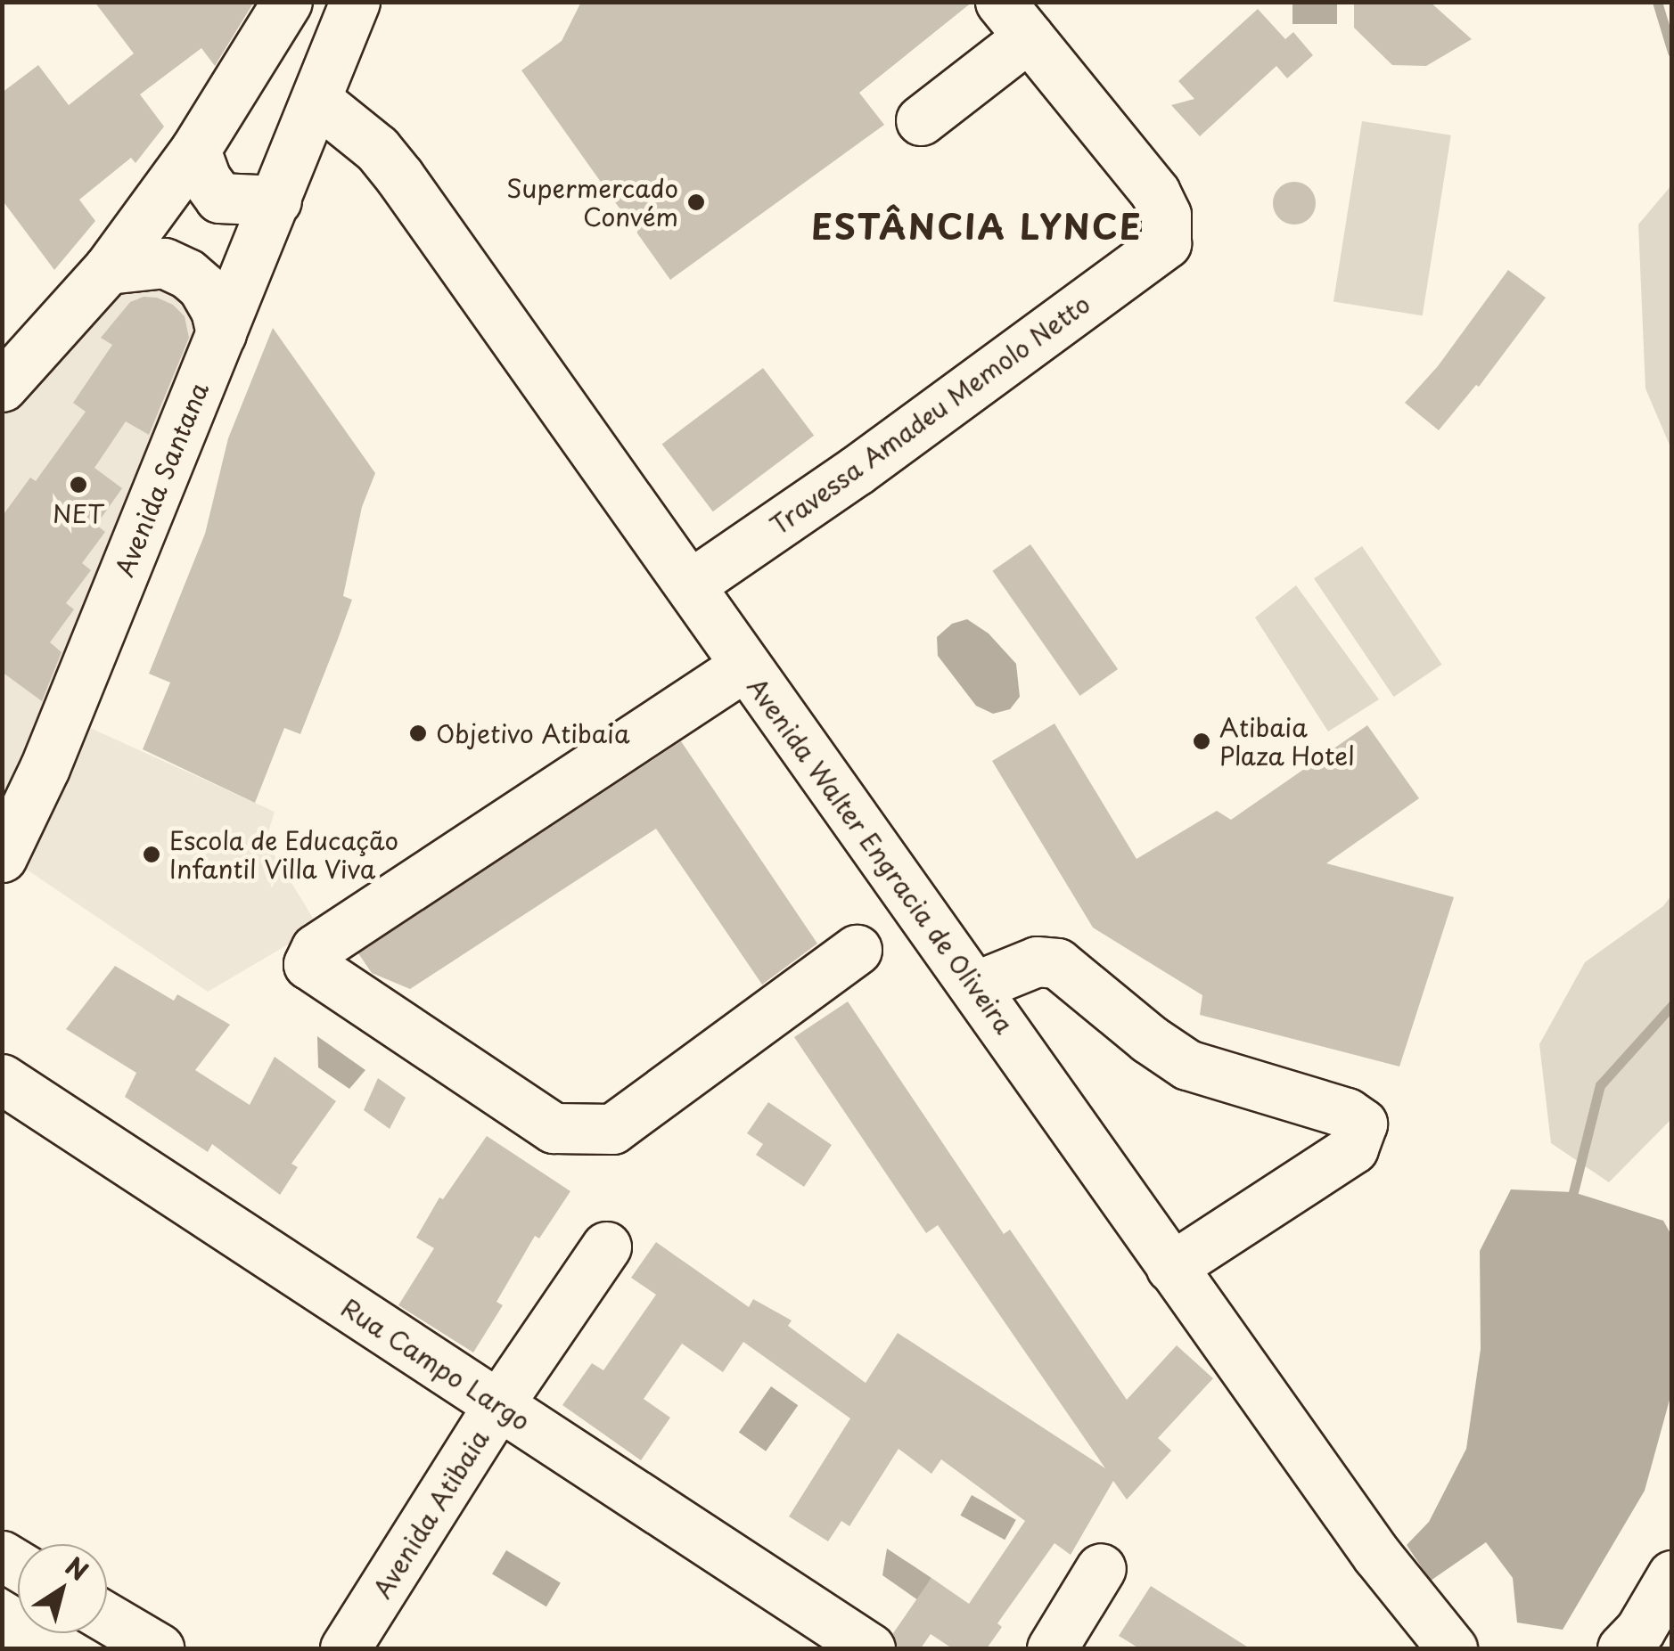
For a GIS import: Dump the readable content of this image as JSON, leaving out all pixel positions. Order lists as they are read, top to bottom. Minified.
{"streets":{"street":["Travessa Amadeu Memolo Netto","Avenida Santana","Avenida Walter Engracia de Oliveira","Rua Campo Largo","Avenida Atibaia"]},"crossings":[["Travessa Amadeu Memolo Netto","Avenida Walter Engracia de Oliveira"],["Avenida Santana","Avenida Walter Engracia de Oliveira"],["Rua Campo Largo","Avenida Atibaia"]],"districts":["ESTÂNCIA LYNCE"],"places":["Supermercado Convém","NET","Objetivo Atibaia","Atibaia Plaza Hotel","Escola de Educação Infantil Villa Viva"],"north":"top right"}
